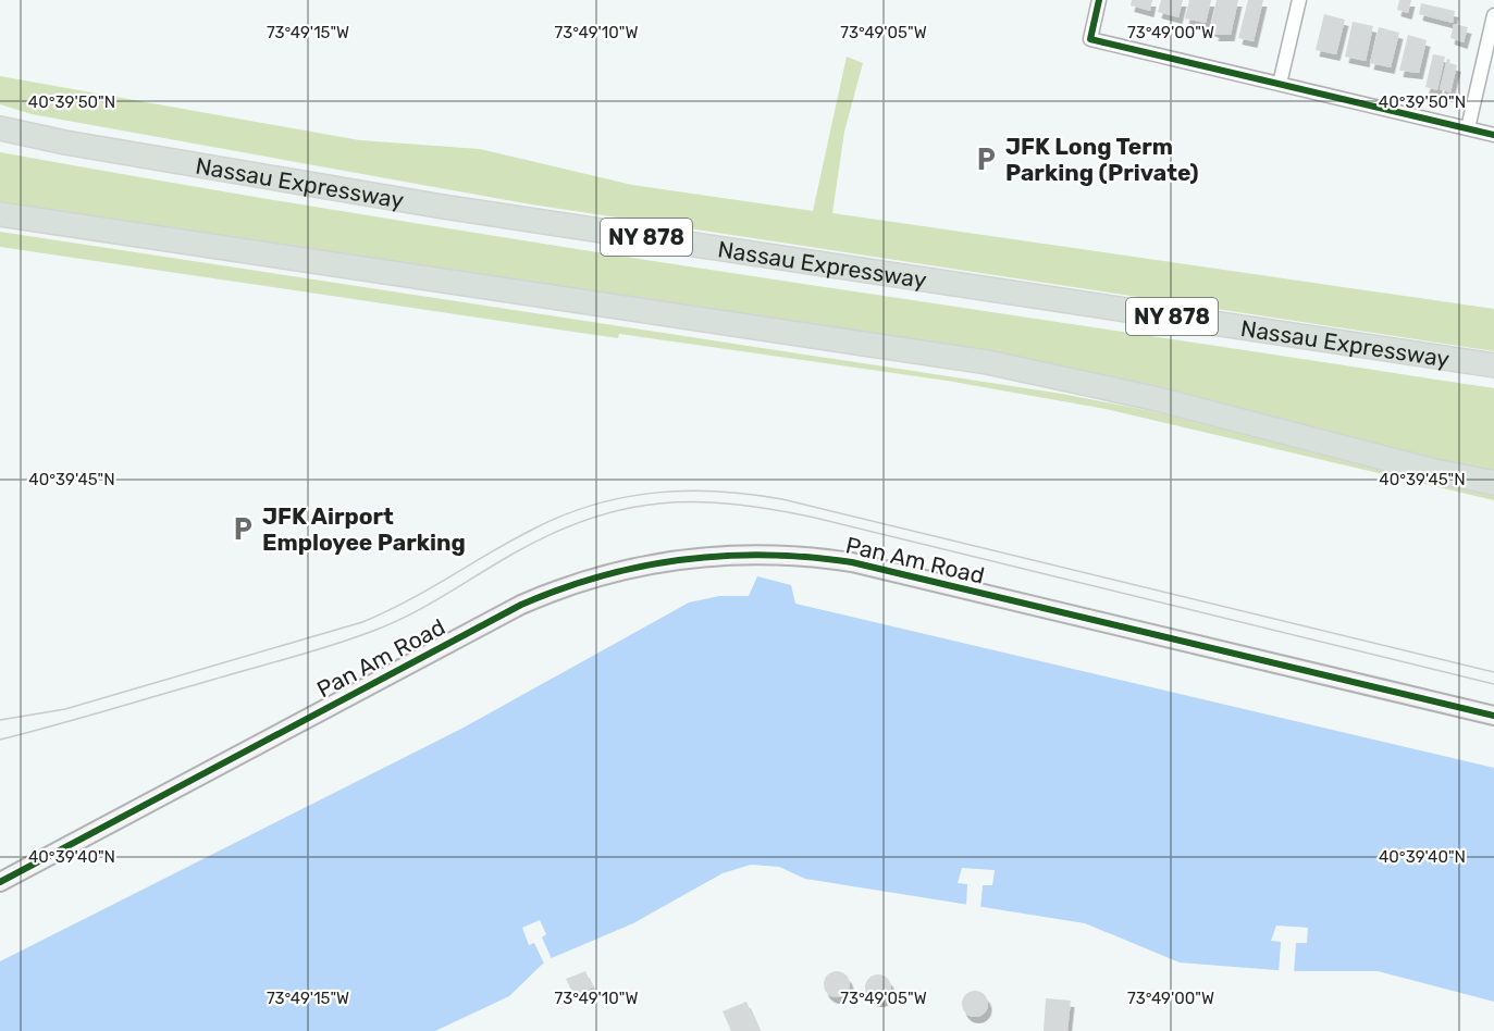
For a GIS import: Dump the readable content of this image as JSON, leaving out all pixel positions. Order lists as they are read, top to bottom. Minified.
{"streets":{"highway":["Nassau Expressway","NY 878"],"street":["Pan Am Road"]},"places":{"parking":["JFK Long Term Parking (Private)","JFK Airport Employee Parking"]},"coordinates":["73°49'15\"W","73°49'10\"W","73°49'05\"W","73°49'00\"W","40°39'50\"N","40°39'45\"N","40°39'40\"N"]}
